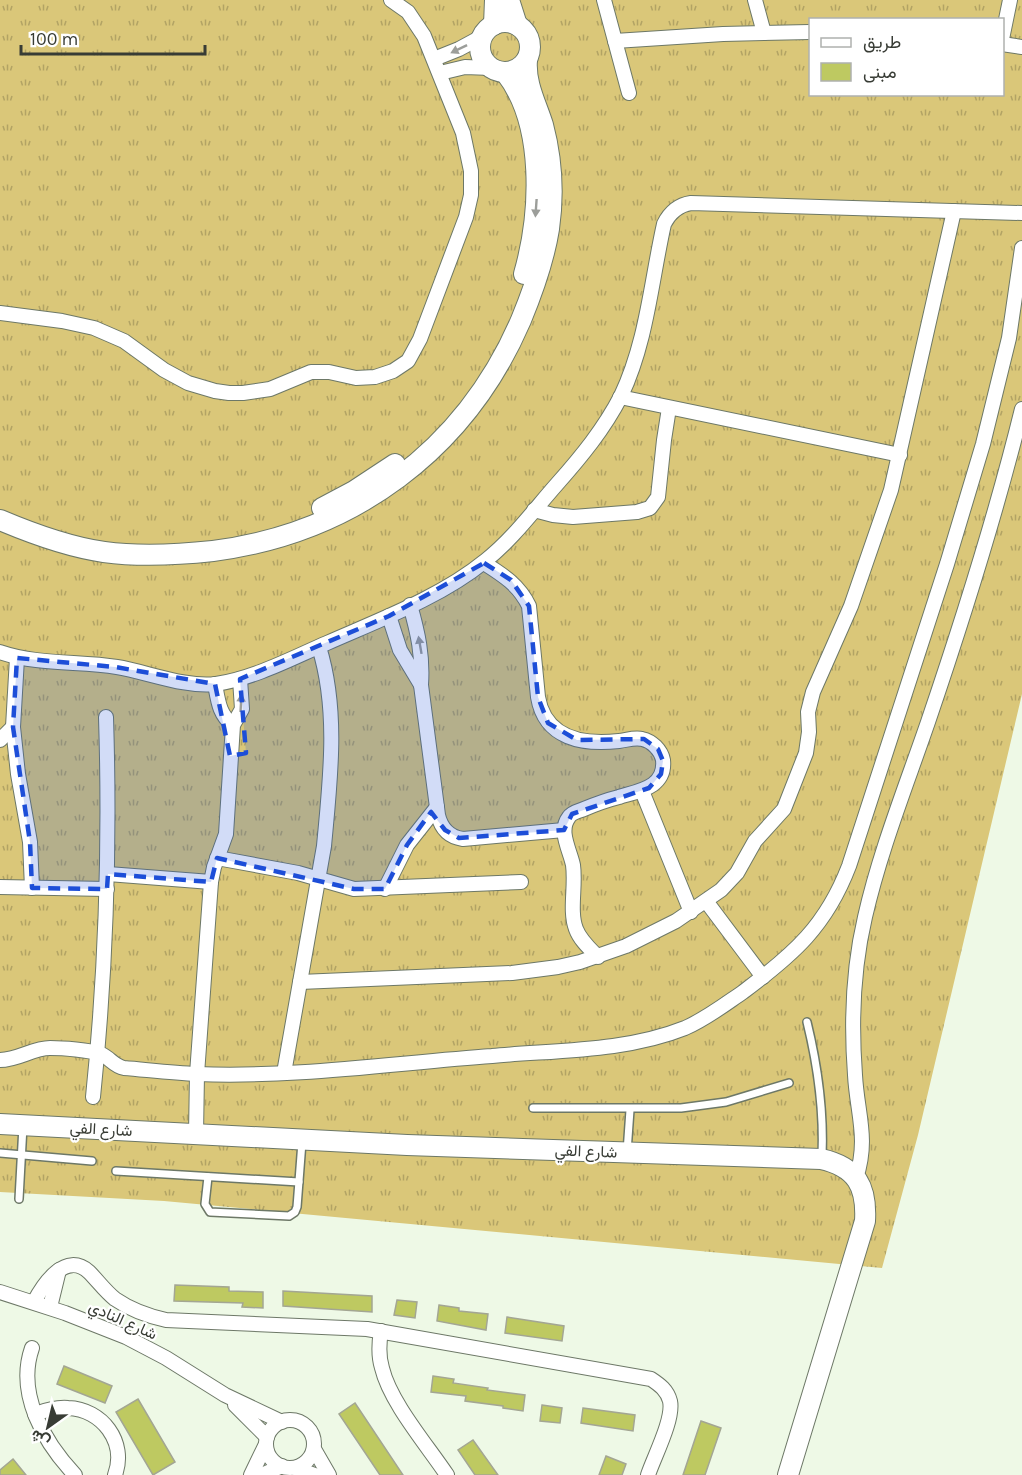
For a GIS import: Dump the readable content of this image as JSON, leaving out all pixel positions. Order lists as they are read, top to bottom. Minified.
{"streets":{"street":["شارع الفي","شارع النادي"]},"legend":["طريق","مبنى"],"scale_bar":"100 m","north":"bottom left"}
